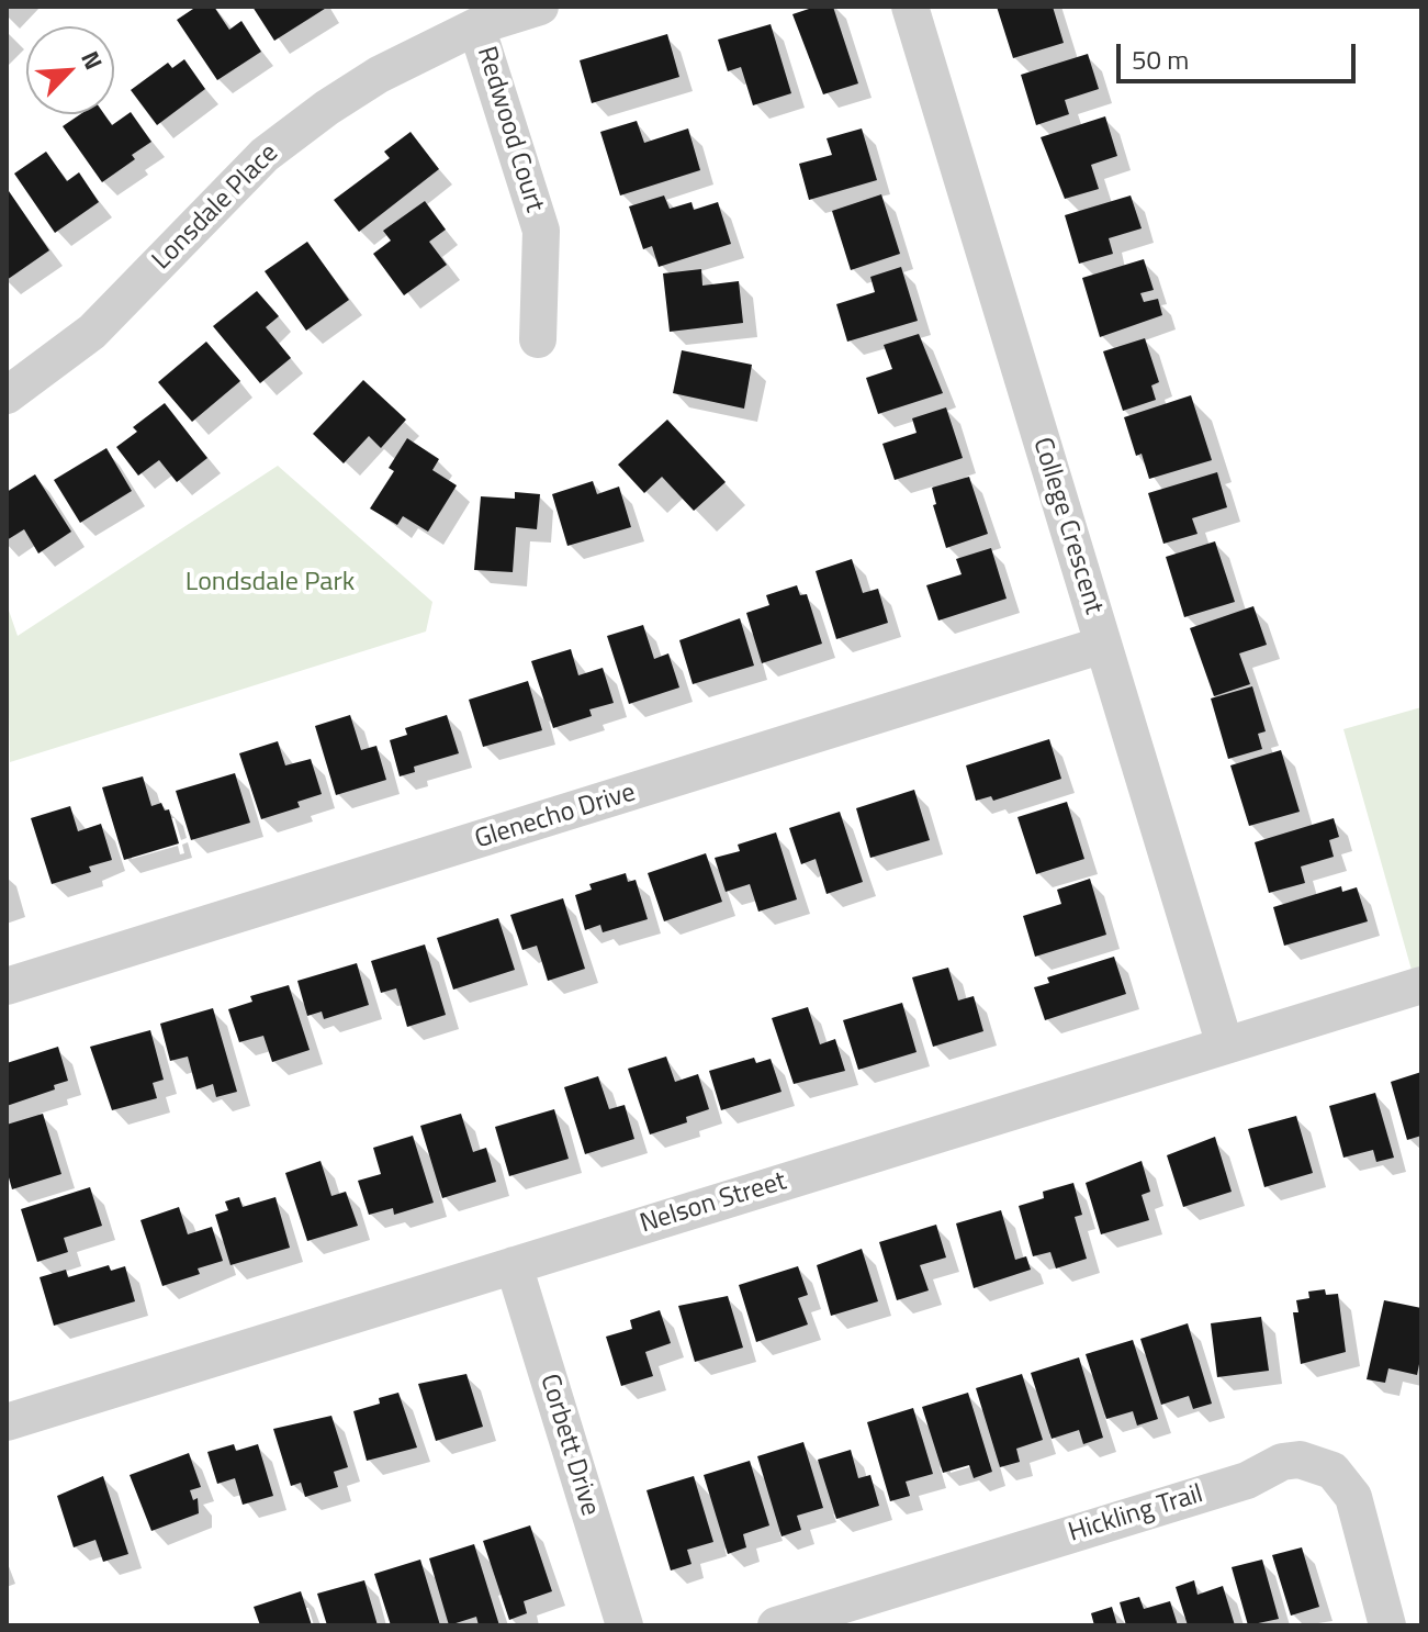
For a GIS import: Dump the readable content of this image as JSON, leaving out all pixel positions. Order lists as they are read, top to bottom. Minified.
{"streets":{"street":["Redwood Court","Lonsdale Place","College Crescent","Glenecho Drive","Nelson Street","Corbett Drive","Hickling Trail"]},"crossings":[["Redwood Court","Lonsdale Place"],["College Crescent","Glenecho Drive"],["College Crescent","Nelson Street"],["Nelson Street","Corbett Drive"]],"parks":["Londsdale Park"],"scale_bar":"50 m","north":"top right"}
